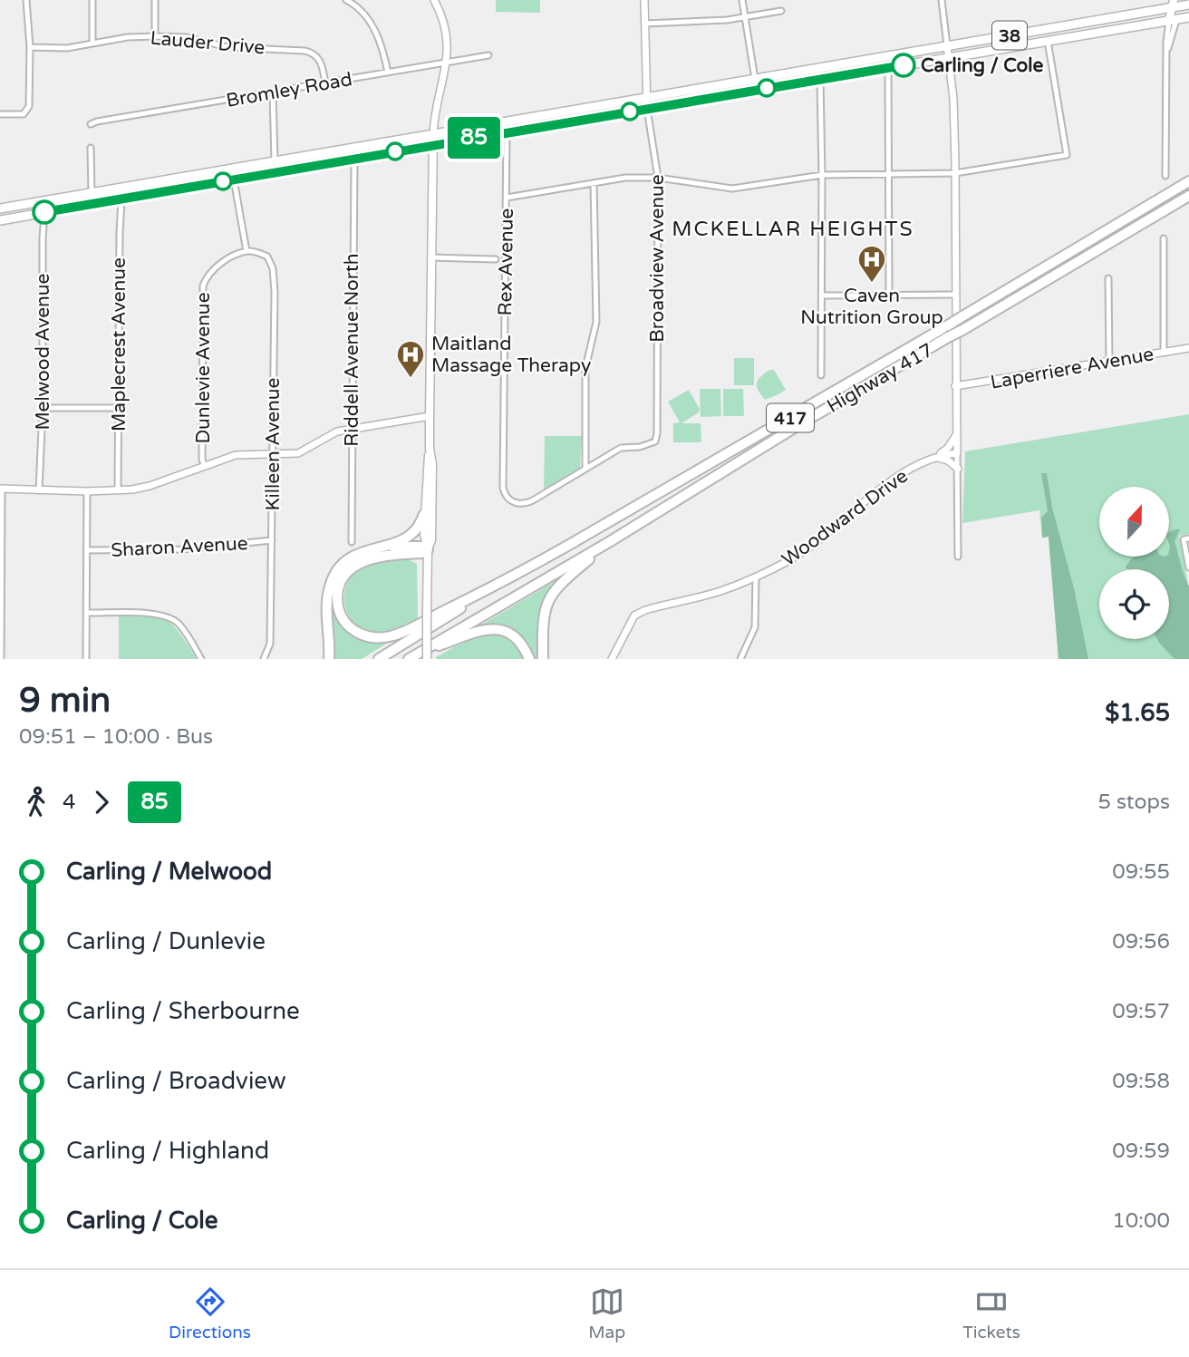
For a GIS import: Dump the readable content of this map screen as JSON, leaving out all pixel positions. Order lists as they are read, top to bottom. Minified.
{"streets":{"highway":["Highway 417","417"],"main road":["38"],"street":["Lauder Drive","Bromley Road","Broadview Avenue","Rex Avenue","Maplecrest Avenue","Riddell Avenue North","Melwood Avenue","Dunlevie Avenue","Laperriere Avenue","Killeen Avenue","Woodward Drive","Sharon Avenue"]},"crossings":[["38","Broadview Avenue"],["38","Rex Avenue"],["38","Maplecrest Avenue"],["38","Riddell Avenue North"],["38","Melwood Avenue"],["Lauder Drive","Bromley Road"],["Broadview Avenue","Rex Avenue"],["Dunlevie Avenue","Killeen Avenue"],["Killeen Avenue","Sharon Avenue"]],"districts":["MCKELLAR HEIGHTS"],"places":{"other":["Carling / Cole"],"hospital":["Caven Nutrition Group","Maitland Massage Therapy"]},"lines":["bus line 85"],"north":"top","page":{"on_map":"85","heading":["9 min","09:51 – 10:00 · Bus","$1.65"],"legs":["4","85","5 stops"],"list":[{"name":"Carling / Melwood","value":"09:55"},{"name":"Carling / Dunlevie","value":"09:56"},{"name":"Carling / Sherbourne","value":"09:57"},{"name":"Carling / Broadview","value":"09:58"},{"name":"Carling / Highland","value":"09:59"},{"name":"Carling / Cole","value":"10:00"}],"tabs":["Directions","Map","Tickets"]}}
